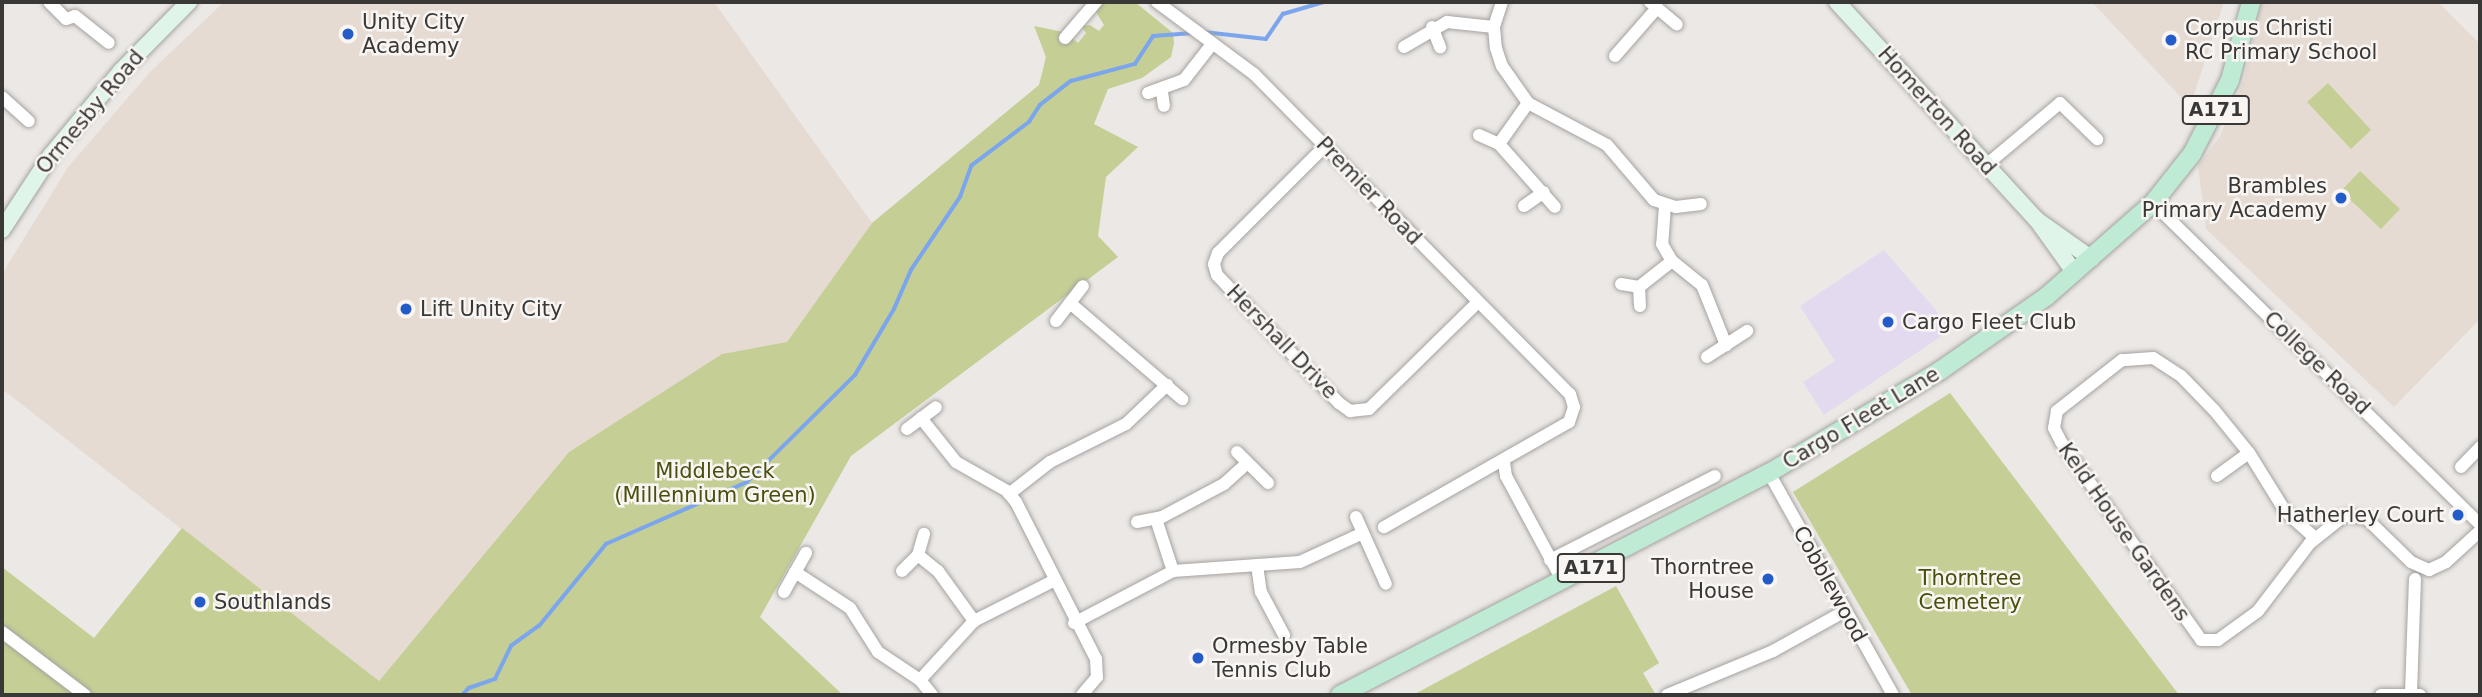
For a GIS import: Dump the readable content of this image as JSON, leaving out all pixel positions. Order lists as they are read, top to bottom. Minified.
{"streets":{"main road":["A171","Cargo Fleet Lane"],"street":["Homerton Road","Ormesby Road","Premier Road","Hershall Drive","College Road","Keld House Gardens","Cobblewood"]},"crossings":[["Homerton Road","Cargo Fleet Lane"],["Premier Road","Hershall Drive"],["College Road","Cargo Fleet Lane"],["Cargo Fleet Lane","Cobblewood"]],"parks":["Middlebeck (Millennium Green)","Thorntree Cemetery"],"places":["Unity City Academy","Corpus Christi RC Primary School","Brambles Primary Academy","Lift Unity City","Cargo Fleet Club","Hatherley Court","Thorntree House","Southlands","Ormesby Table Tennis Club"]}
